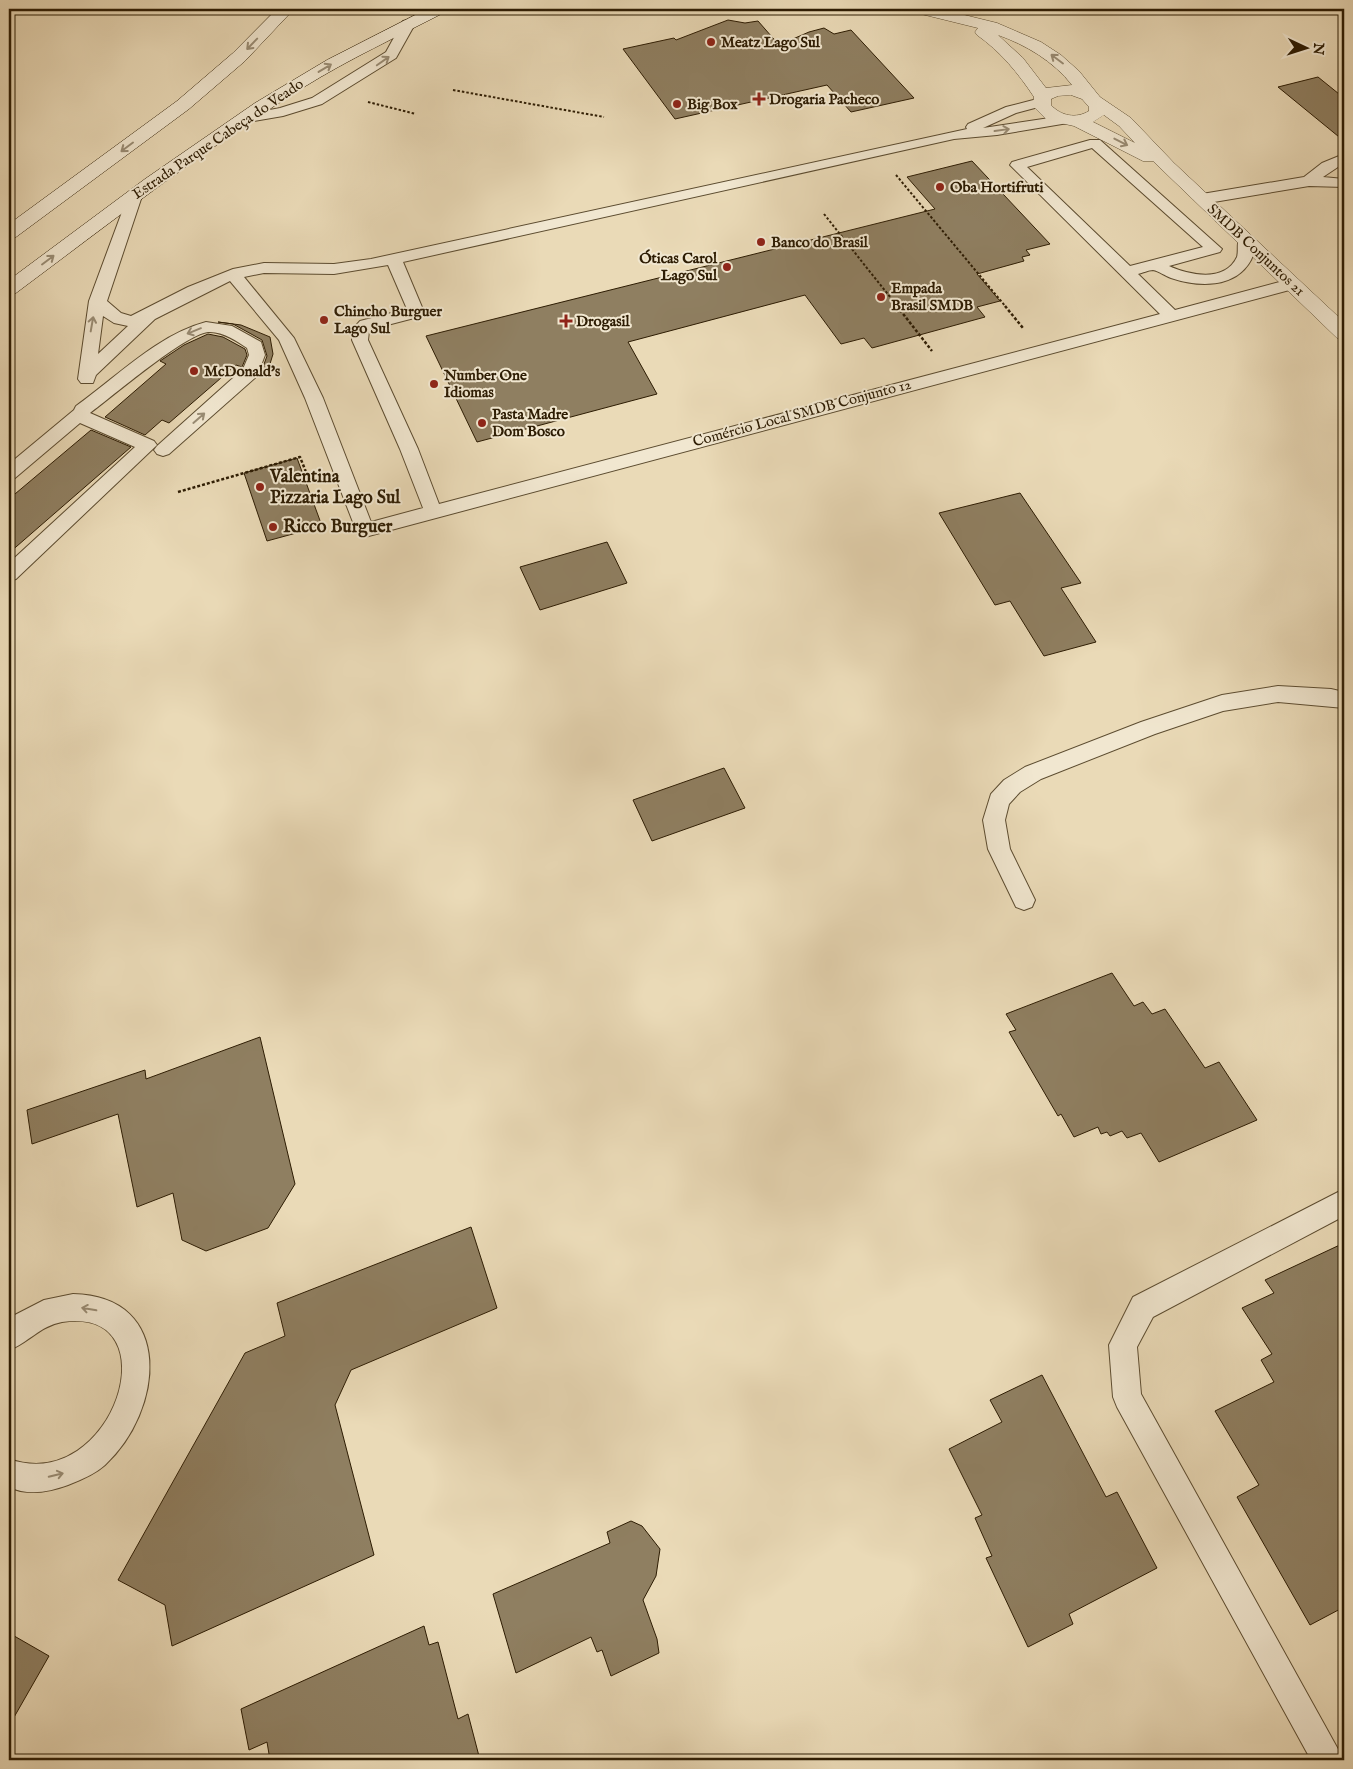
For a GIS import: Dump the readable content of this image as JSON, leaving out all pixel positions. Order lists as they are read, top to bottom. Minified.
{"streets":{"street":["Estrada Parque Cabeça do Veado","SMDB Conjuntos 21"],"lane":["Comércio Local SMDB Conjunto 12"]},"crossings":[["SMDB Conjuntos 21","Comércio Local SMDB Conjunto 12"]],"places":{"other":["Meatz Lago Sul","Big Box","Oba Hortifruti","Banco do Brasil","Óticas Carol Lago Sul","Empada Brasil SMDB","Chincho Burguer Lago Sul","McDonald's","Number One Idiomas","Pasta Madre Dom Bosco","Valentina Pizzaria Lago Sul","Ricco Burguer"],"health":["Drogaria Pacheco","Drogasil"]},"north":"right"}
